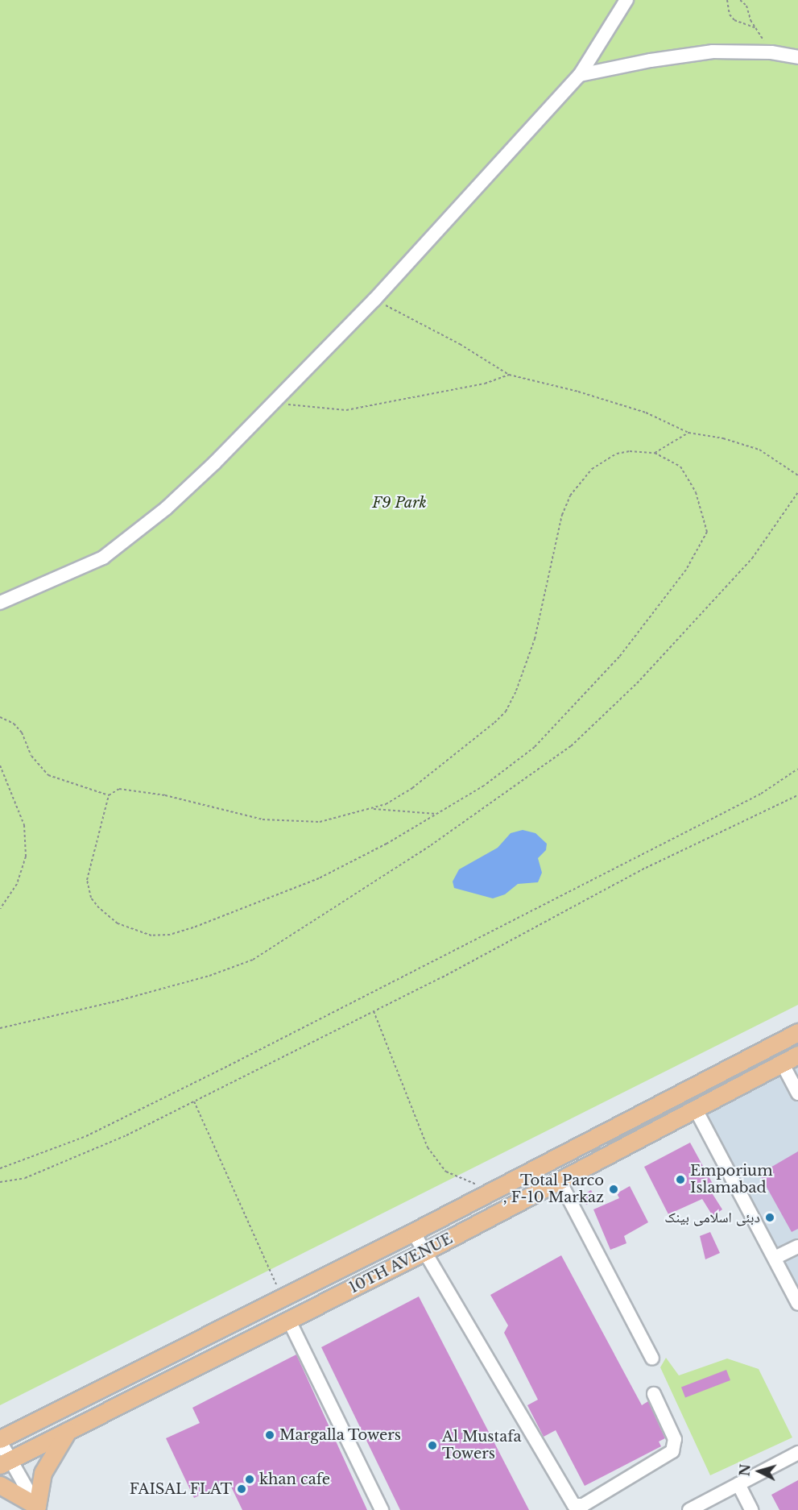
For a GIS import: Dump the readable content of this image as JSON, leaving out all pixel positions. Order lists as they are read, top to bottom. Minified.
{"streets":{"main road":["10TH AVENUE"]},"parks":["F9 Park"],"places":["Emporium Islamabad","Total Parco , F-10 Markaz","دبئی اسلامی بینک","Margalla Towers","Al Mustafa Towers","khan cafe","FAISAL FLAT"],"north":"left"}
